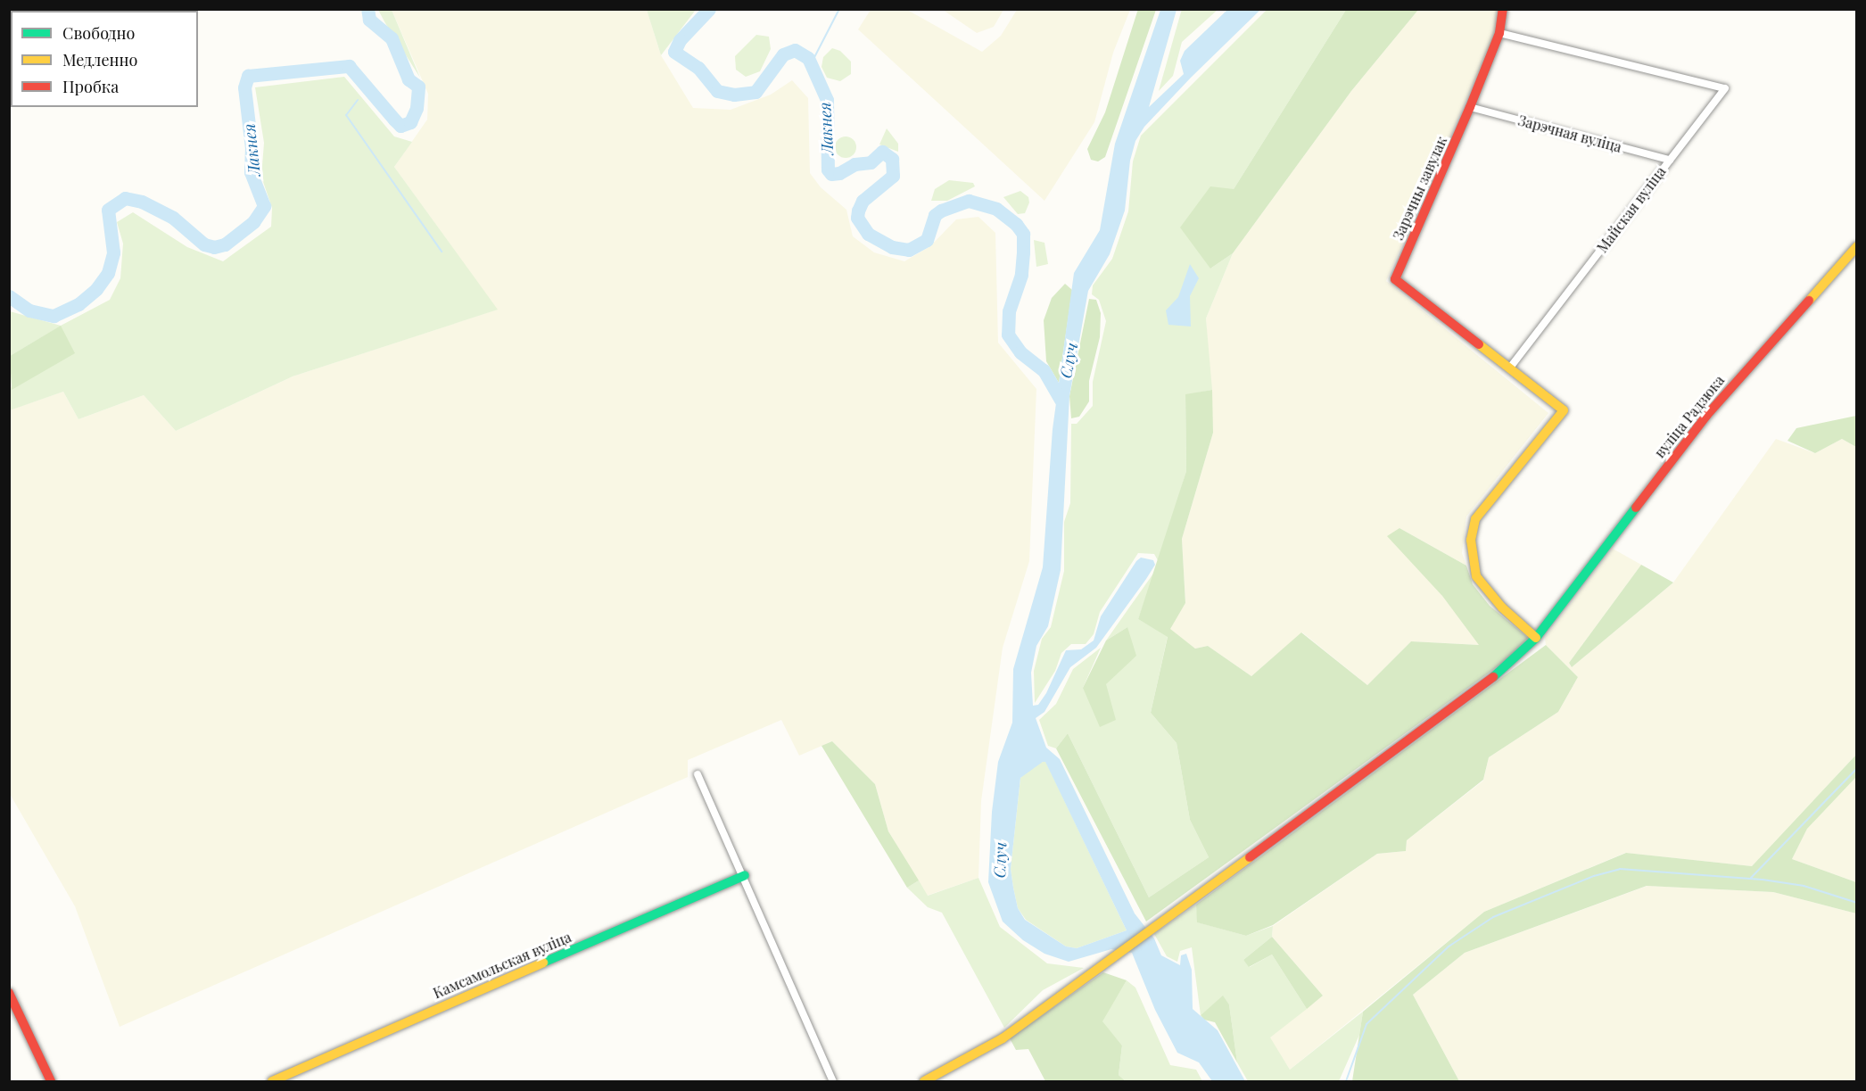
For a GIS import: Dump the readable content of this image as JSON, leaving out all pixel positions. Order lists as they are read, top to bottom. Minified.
{"streets":{"street":["Зарэчная вуліца","Зарэчны завулак","Майская вуліца","вуліца Радзюка","Камсамольская вуліца"]},"crossings":[["Зарэчная вуліца","Зарэчны завулак"],["Зарэчная вуліца","Майская вуліца"],["Зарэчны завулак","Майская вуліца"]],"water":["Лакнея","Случ"],"legend":["Свободно","Медленно","Пробка"]}
